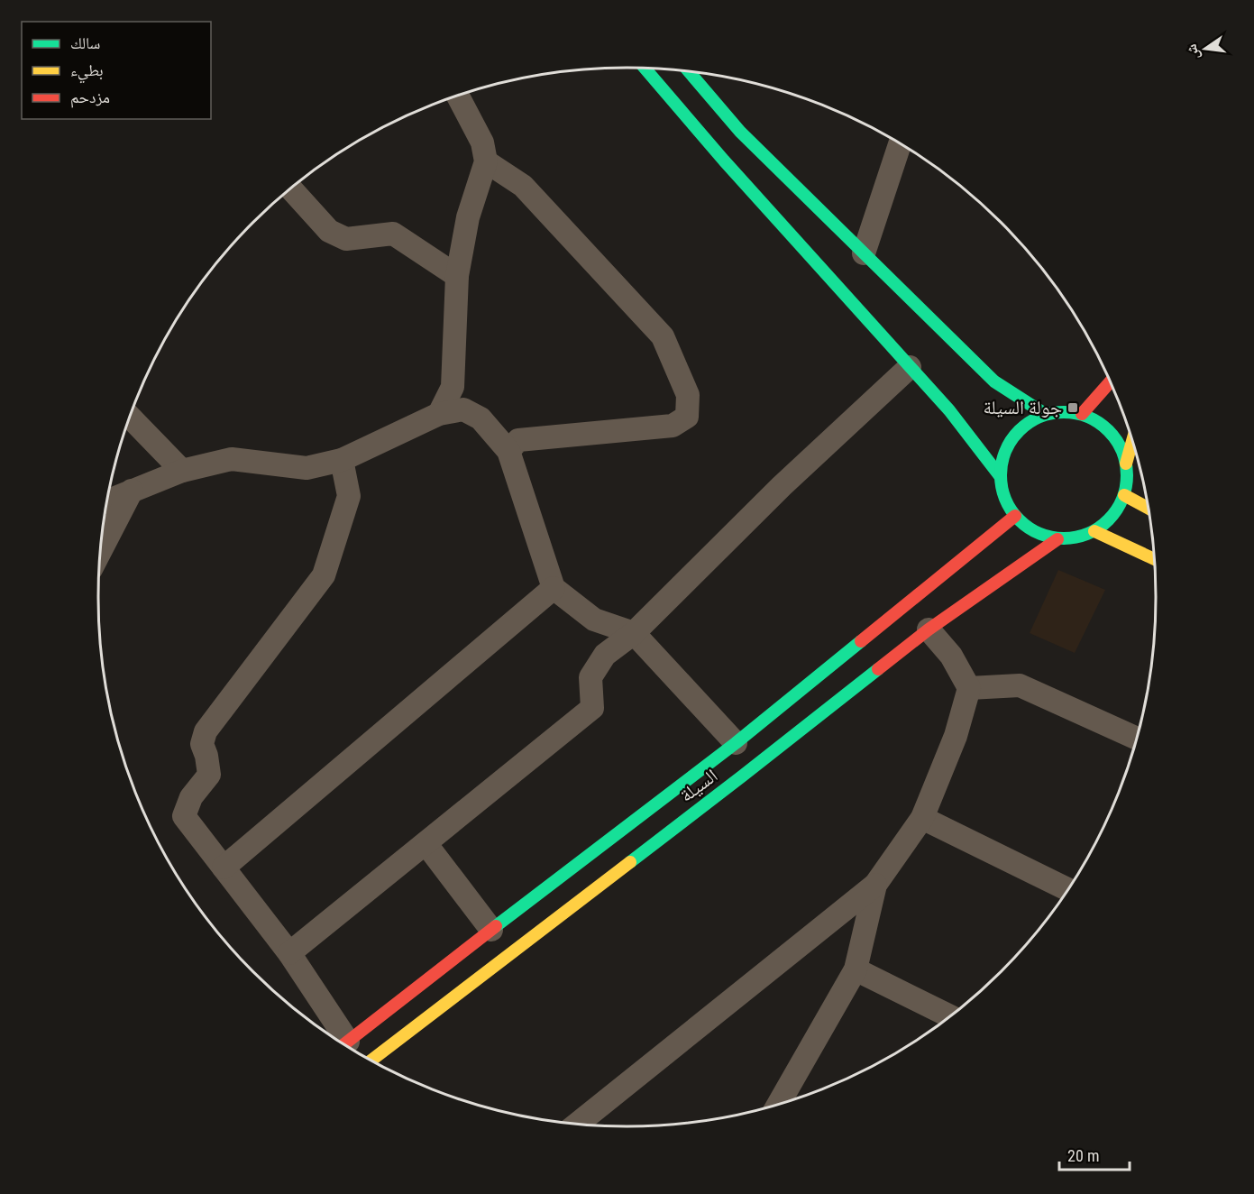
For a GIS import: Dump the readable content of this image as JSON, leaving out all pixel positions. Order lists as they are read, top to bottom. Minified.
{"streets":{"main road":["السيلة"]},"places":{"transit":["جولة السيلة"]},"legend":["سالك","بطيء","مزدحم"],"scale_bar":"20 m","north":"left"}
